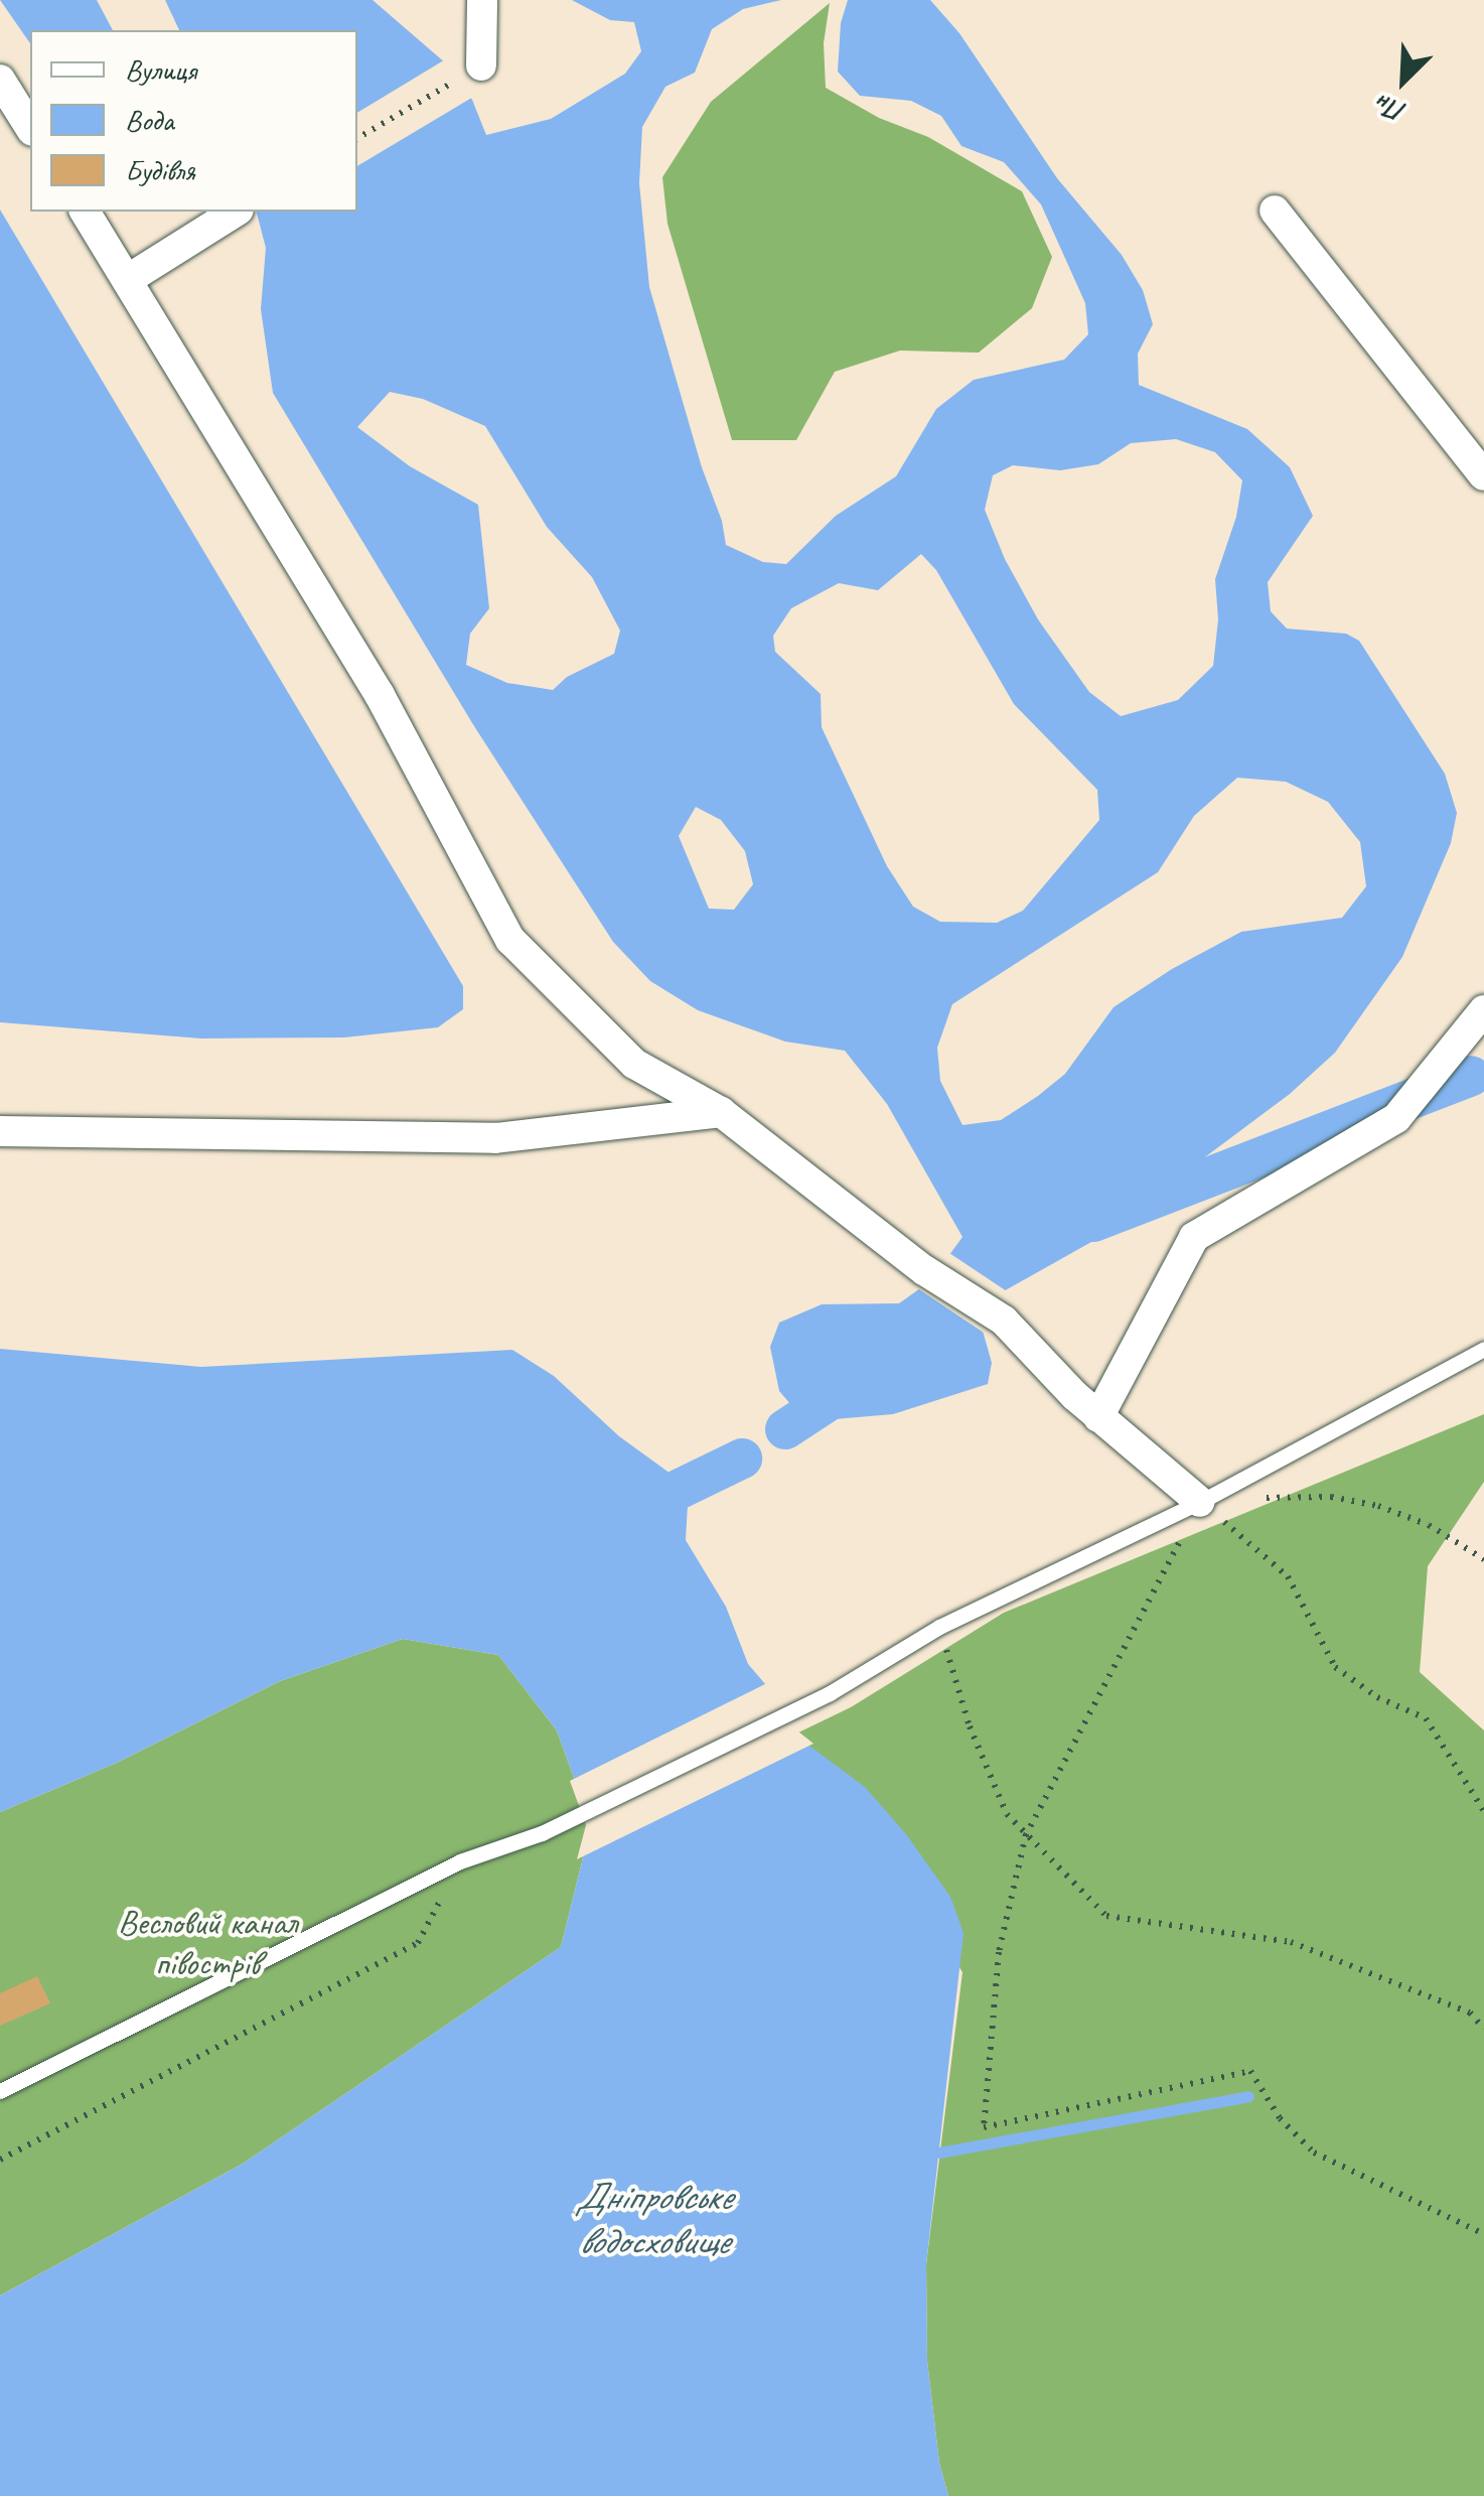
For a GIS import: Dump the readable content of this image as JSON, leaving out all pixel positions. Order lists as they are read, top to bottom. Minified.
{"water":["Дніпровське водосховище"],"parks":["Весловий канал півострів"],"legend":["Вулиця","Вода","Будівля"],"north":"bottom left"}
